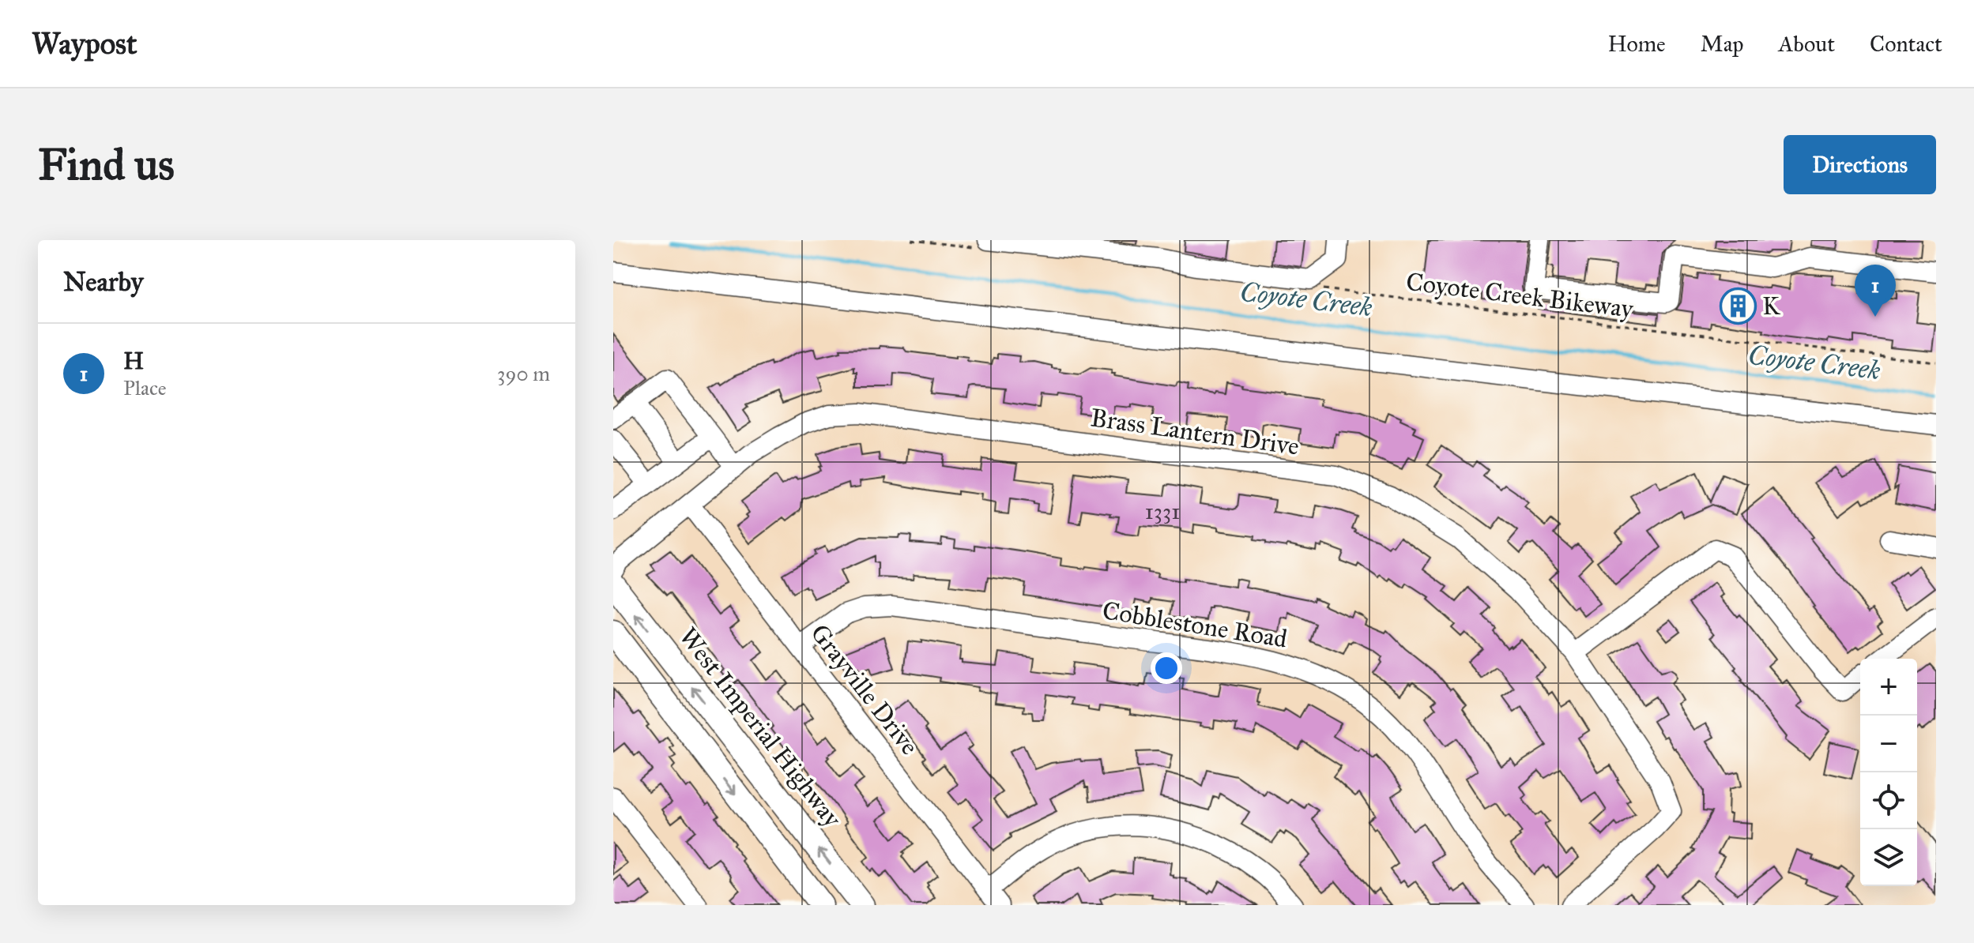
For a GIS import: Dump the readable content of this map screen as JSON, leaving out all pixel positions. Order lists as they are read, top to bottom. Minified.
{"streets":{"main road":["West Imperial Highway"],"street":["Brass Lantern Drive","Cobblestone Road","Grayville Drive"],"path":["Coyote Creek Bikeway"]},"crossings":[["Brass Lantern Drive","Grayville Drive"],["Cobblestone Road","Grayville Drive"]],"water":["Coyote Creek"],"places":{"building":["K"]},"house_numbers":["1331"],"page":{"header":"Waypost","nav":["Home","Map","About","Contact"],"buttons":"Directions","title":"Find us","heading":"Nearby","pins":"1","list":[{"mark":"1","name":"H","note":"Place","value":"390 m"}],"map_buttons":["+","−"]}}
